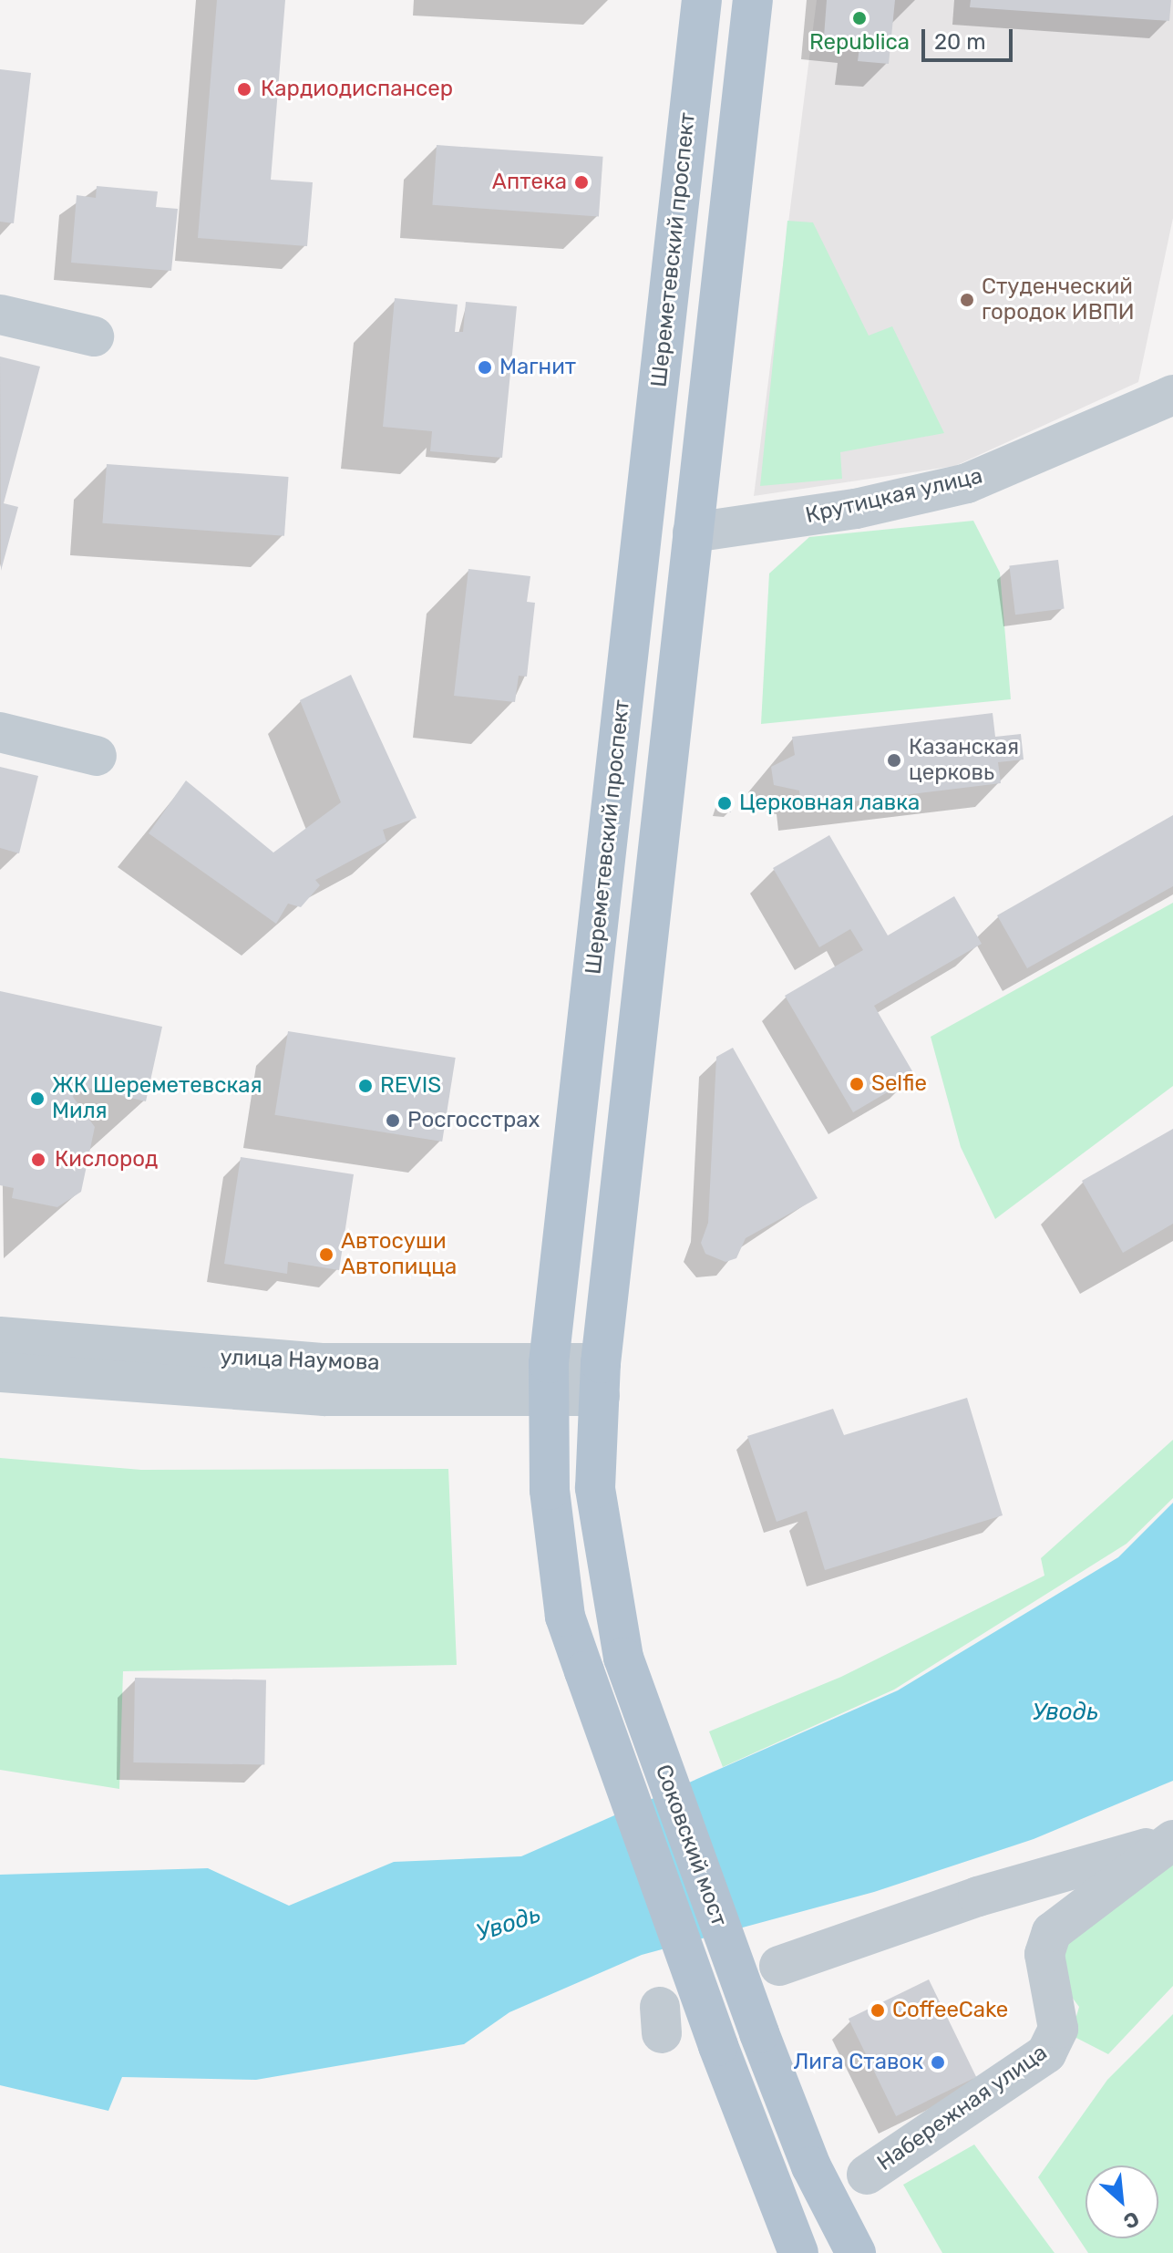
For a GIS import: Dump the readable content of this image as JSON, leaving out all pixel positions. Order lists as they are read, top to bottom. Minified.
{"streets":{"main road":["Шереметевский проспект","Крутицкая улица","Соковский мост"],"street":["улица Наумова","Набережная улица"]},"crossings":[["Шереметевский проспект","Крутицкая улица"],["Шереметевский проспект","улица Наумова"],["Шереметевский проспект","Соковский мост"],["улица Наумова","Соковский мост"]],"water":["Уводь"],"places":["Republica","Кардиодиспансер","Аптека","Студенческий городок ИВПИ","Магнит","Казанская церковь","Церковная лавка","Selfie","REVIS","ЖК Шереметевская Миля","Росгосстрах","Кислород","Автосуши Автопицца","CoffeeCake","Лига Ставок"],"scale_bar":"20 m","north":"bottom right"}
